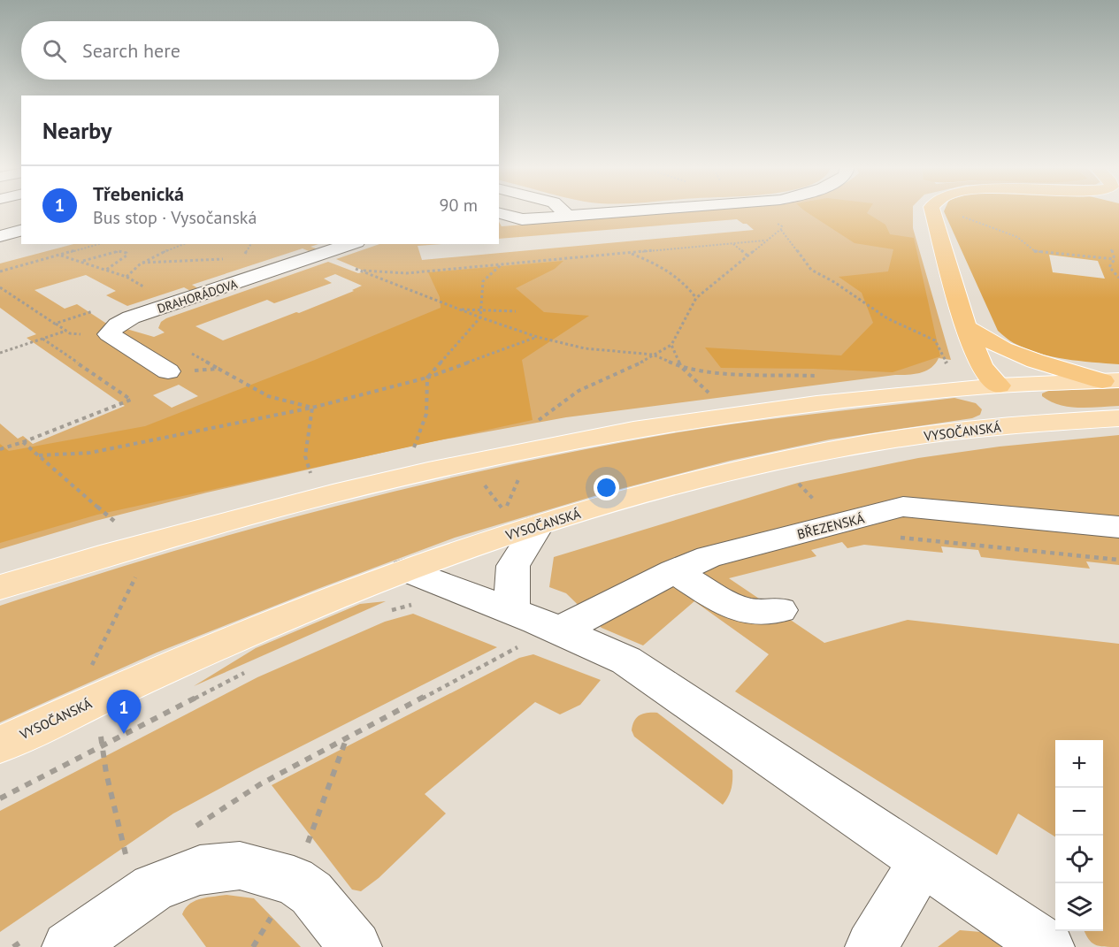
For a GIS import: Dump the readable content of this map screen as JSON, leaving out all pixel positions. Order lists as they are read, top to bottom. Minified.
{"streets":{"main road":["VYSOČANSKÁ"],"street":["DRAHORÁDOVA","BŘEZENSKÁ"]},"page":{"search":"Search here","heading":"Nearby","list":[{"mark":"1","name":"Třebenická","note":"Bus stop · Vysočanská","value":"90 m"}],"pins":"1","map_buttons":["+","−"]}}
